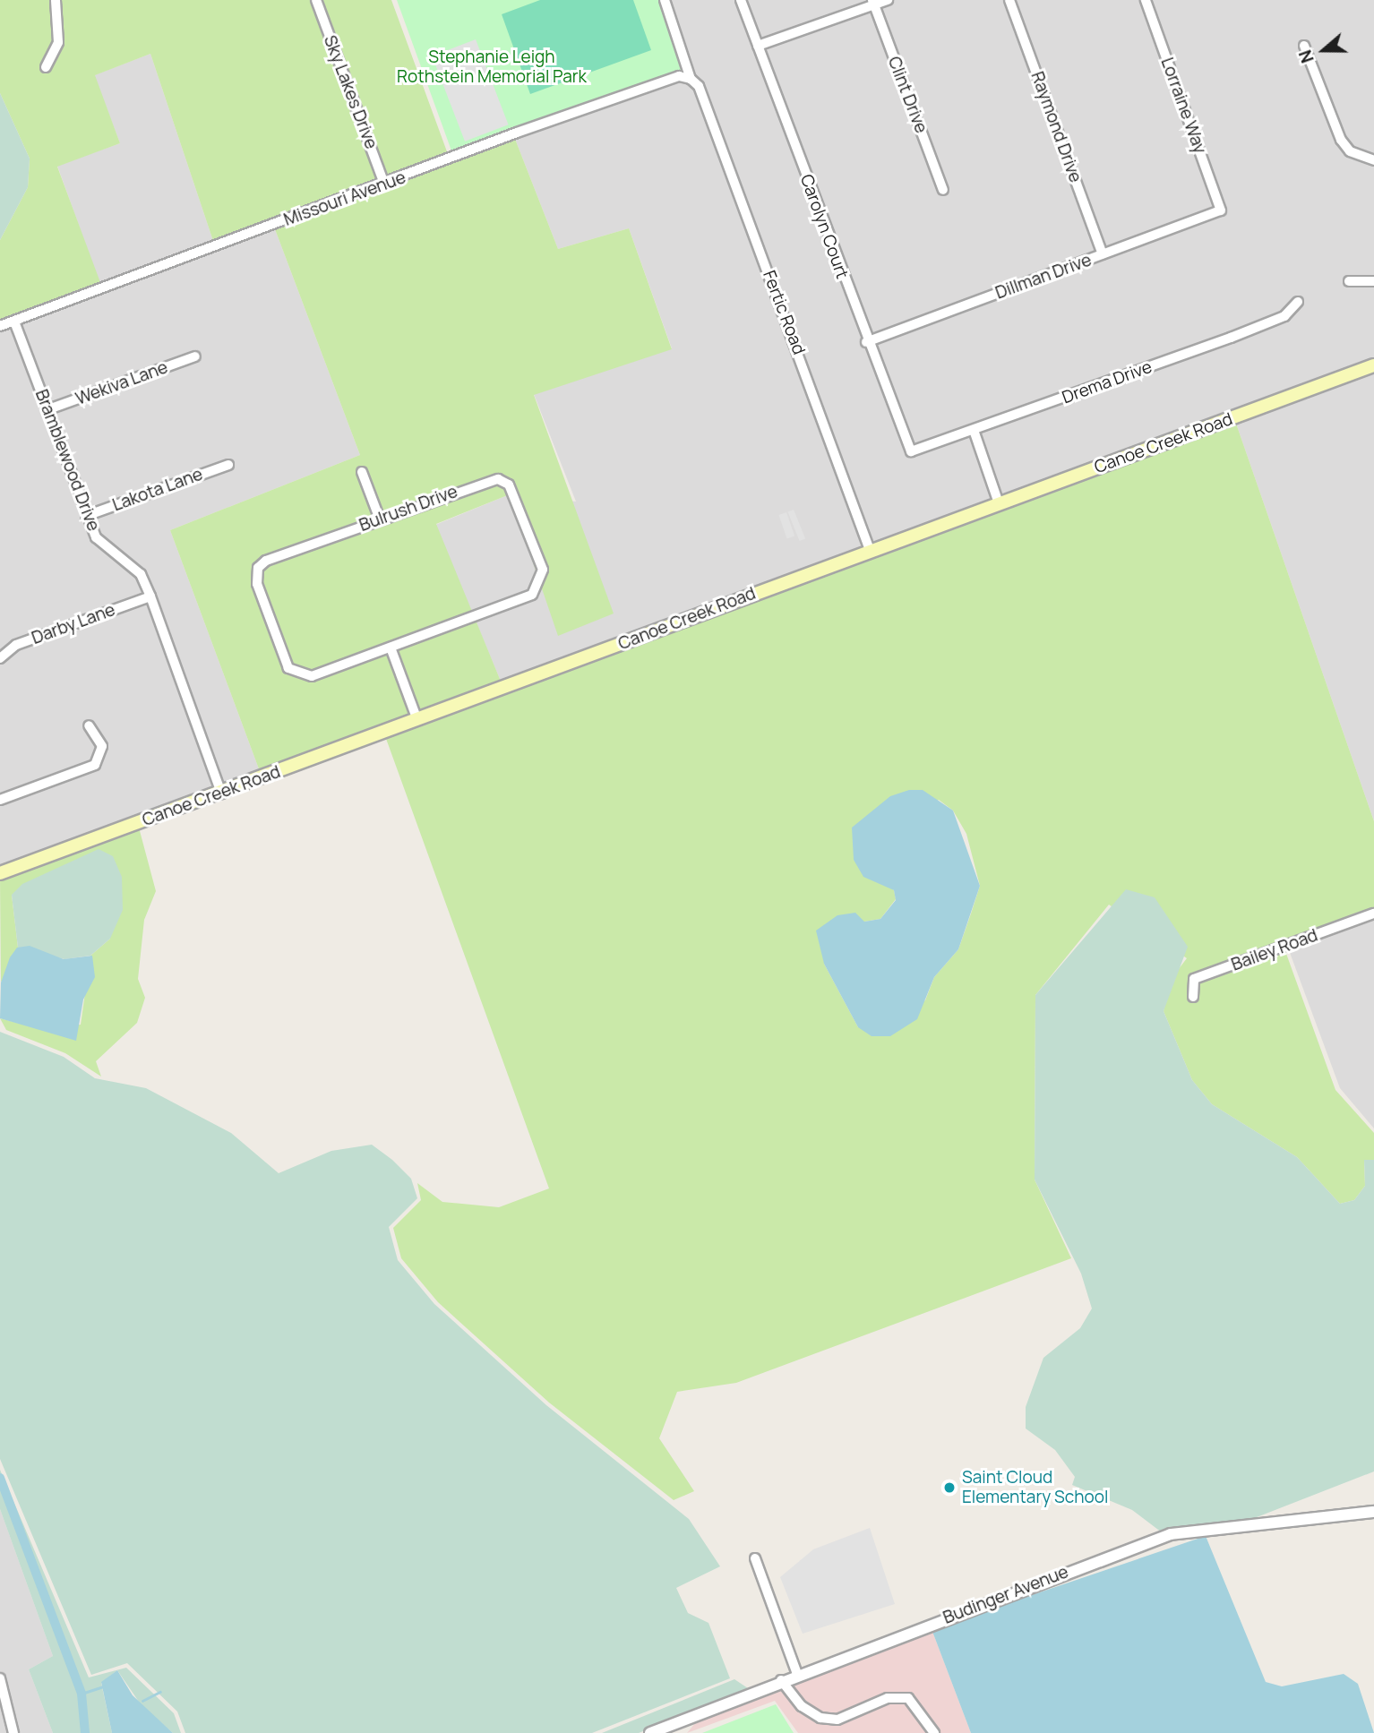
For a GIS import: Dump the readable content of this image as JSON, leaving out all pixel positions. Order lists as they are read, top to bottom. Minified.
{"streets":{"main road":["Canoe Creek Road"],"street":["Sky Lakes Drive","Clint Drive","Lorraine Way","Raymond Drive","Missouri Avenue","Carolyn Court","Dillman Drive","Fertic Road","Drema Drive","Wekiva Lane","Bramblewood Drive","Lakota Lane","Bulrush Drive","Darby Lane","Bailey Road","Budinger Avenue"]},"crossings":[["Sky Lakes Drive","Missouri Avenue"],["Lorraine Way","Dillman Drive"],["Raymond Drive","Dillman Drive"],["Missouri Avenue","Fertic Road"],["Missouri Avenue","Bramblewood Drive"],["Carolyn Court","Dillman Drive"],["Carolyn Court","Drema Drive"],["Fertic Road","Canoe Creek Road"],["Wekiva Lane","Bramblewood Drive"],["Canoe Creek Road","Bramblewood Drive"],["Bramblewood Drive","Lakota Lane"],["Bramblewood Drive","Darby Lane"]],"parks":["Stephanie Leigh Rothstein Memorial Park"],"places":["Saint Cloud Elementary School"],"north":"left"}
